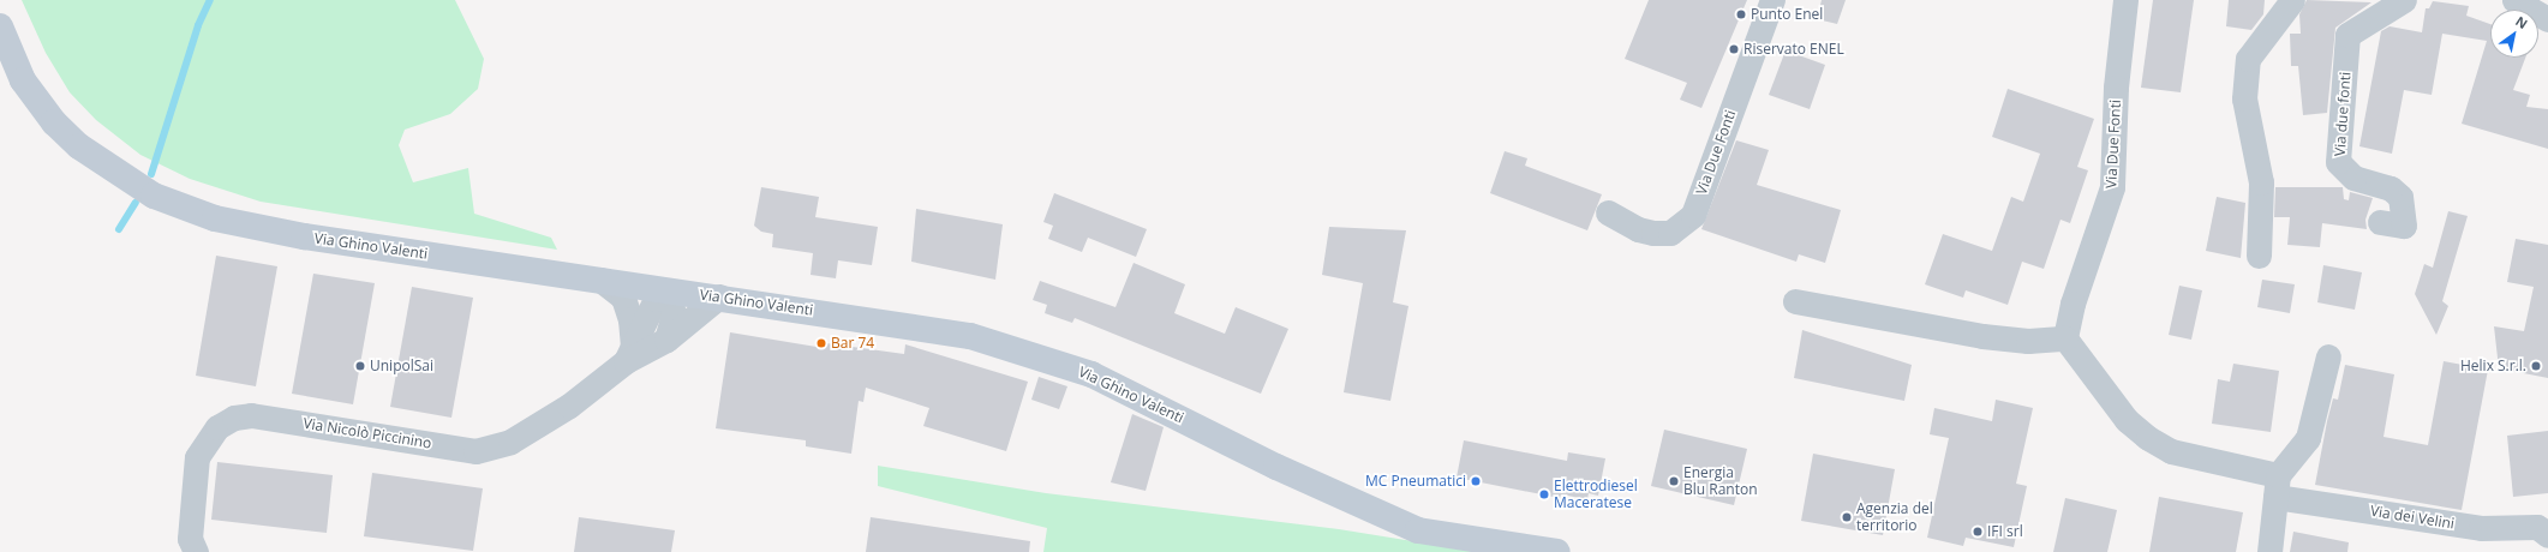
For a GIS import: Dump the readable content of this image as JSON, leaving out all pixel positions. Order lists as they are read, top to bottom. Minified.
{"streets":{"main road":["Via Ghino Valenti"],"street":["Via due fonti","Via Due Fonti","Via Nicolò Piccinino","Via dei Velini"]},"places":["Punto Enel","Riservato ENEL","Bar 74","UnipolSai","Helix S.r.l.","MC Pneumatici","Energia Blu Ranton","Elettrodiesel Maceratese","Agenzia del territorio","IFI srl"],"north":"top right"}
